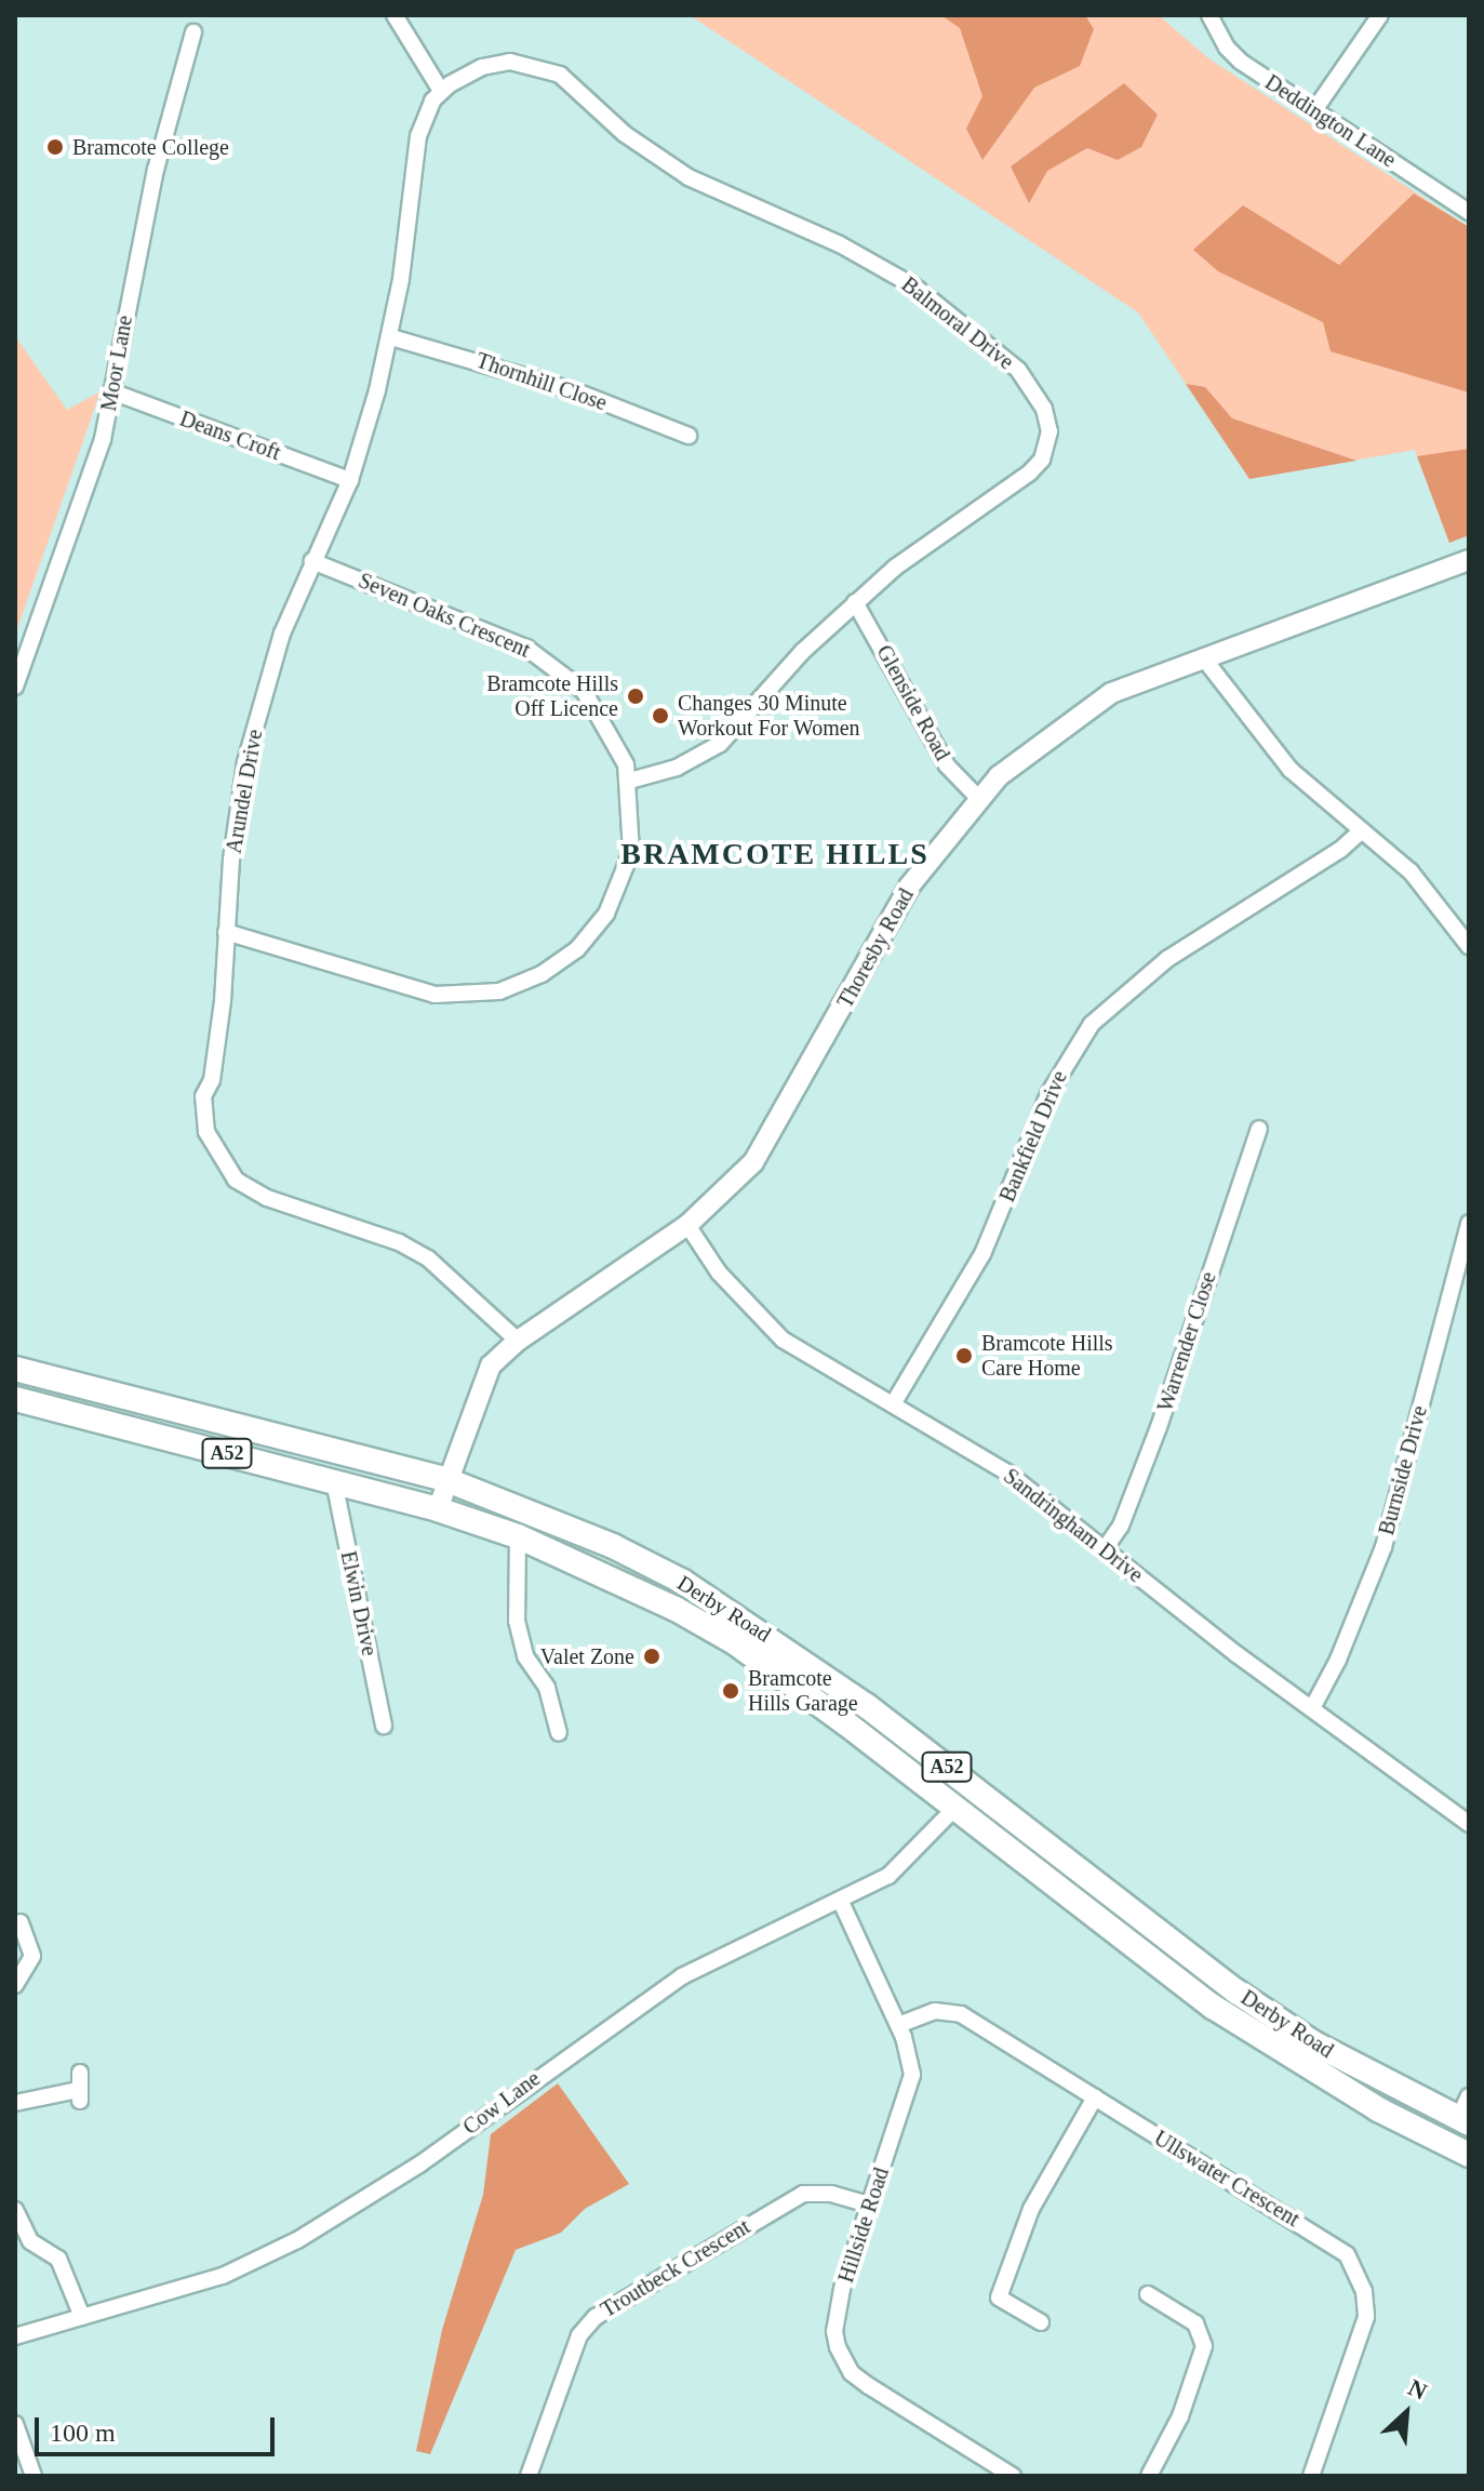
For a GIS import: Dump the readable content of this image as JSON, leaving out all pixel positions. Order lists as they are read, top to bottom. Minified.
{"streets":{"highway":["A52","Derby Road"],"street":["Deddington Lane","Balmoral Drive","Moor Lane","Thornhill Close","Deans Croft","Seven Oaks Crescent","Glenside Road","Arundel Drive","Thoresby Road","Bankfield Drive","Warrender Close","Burnside Drive","Sandringham Drive","Elwin Drive","Cow Lane","Ullswater Crescent","Hillside Road","Troutbeck Crescent"]},"crossings":[["Balmoral Drive","Seven Oaks Crescent"],["Balmoral Drive","Glenside Road"],["Balmoral Drive","Arundel Drive"],["Moor Lane","Deans Croft"],["Thornhill Close","Arundel Drive"],["Deans Croft","Arundel Drive"],["Seven Oaks Crescent","Arundel Drive"],["Glenside Road","Thoresby Road"],["Arundel Drive","Thoresby Road"],["Thoresby Road","Sandringham Drive"],["Thoresby Road","Derby Road"],["Bankfield Drive","Sandringham Drive"],["Warrender Close","Sandringham Drive"],["Burnside Drive","Sandringham Drive"],["Elwin Drive","Derby Road"],["Derby Road","Cow Lane"],["Cow Lane","Hillside Road"],["Ullswater Crescent","Hillside Road"],["Hillside Road","Troutbeck Crescent"]],"districts":["BRAMCOTE HILLS"],"places":["Bramcote College","Bramcote Hills Off Licence","Changes 30 Minute Workout For Women","Bramcote Hills Care Home","Valet Zone","Bramcote Hills Garage"],"scale_bar":"100 m","north":"top right"}
